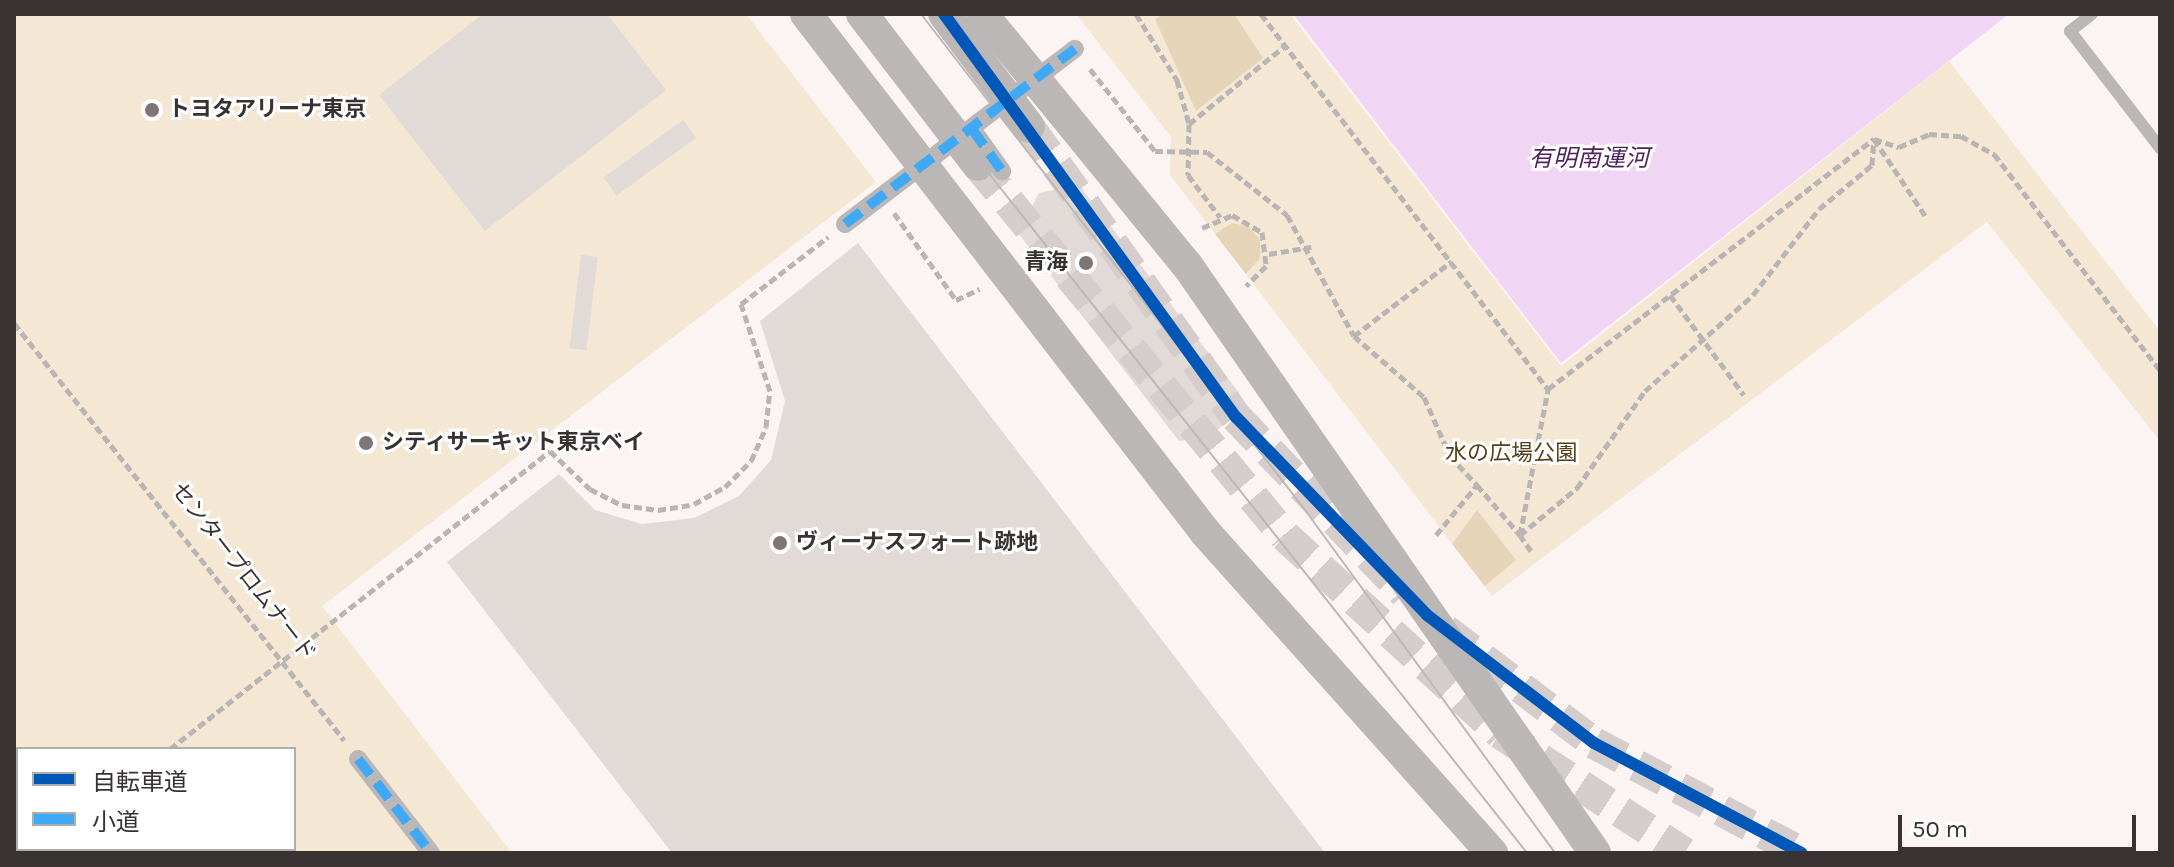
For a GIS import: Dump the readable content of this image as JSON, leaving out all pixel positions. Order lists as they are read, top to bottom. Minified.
{"streets":{"path":["センタープロムナード"]},"water":["有明南運河"],"parks":["水の広場公園"],"places":["トヨタアリーナ東京","青海","シティサーキット東京ベイ","ヴィーナスフォート跡地"],"legend":["自転車道","小道"],"scale_bar":"50 m"}
